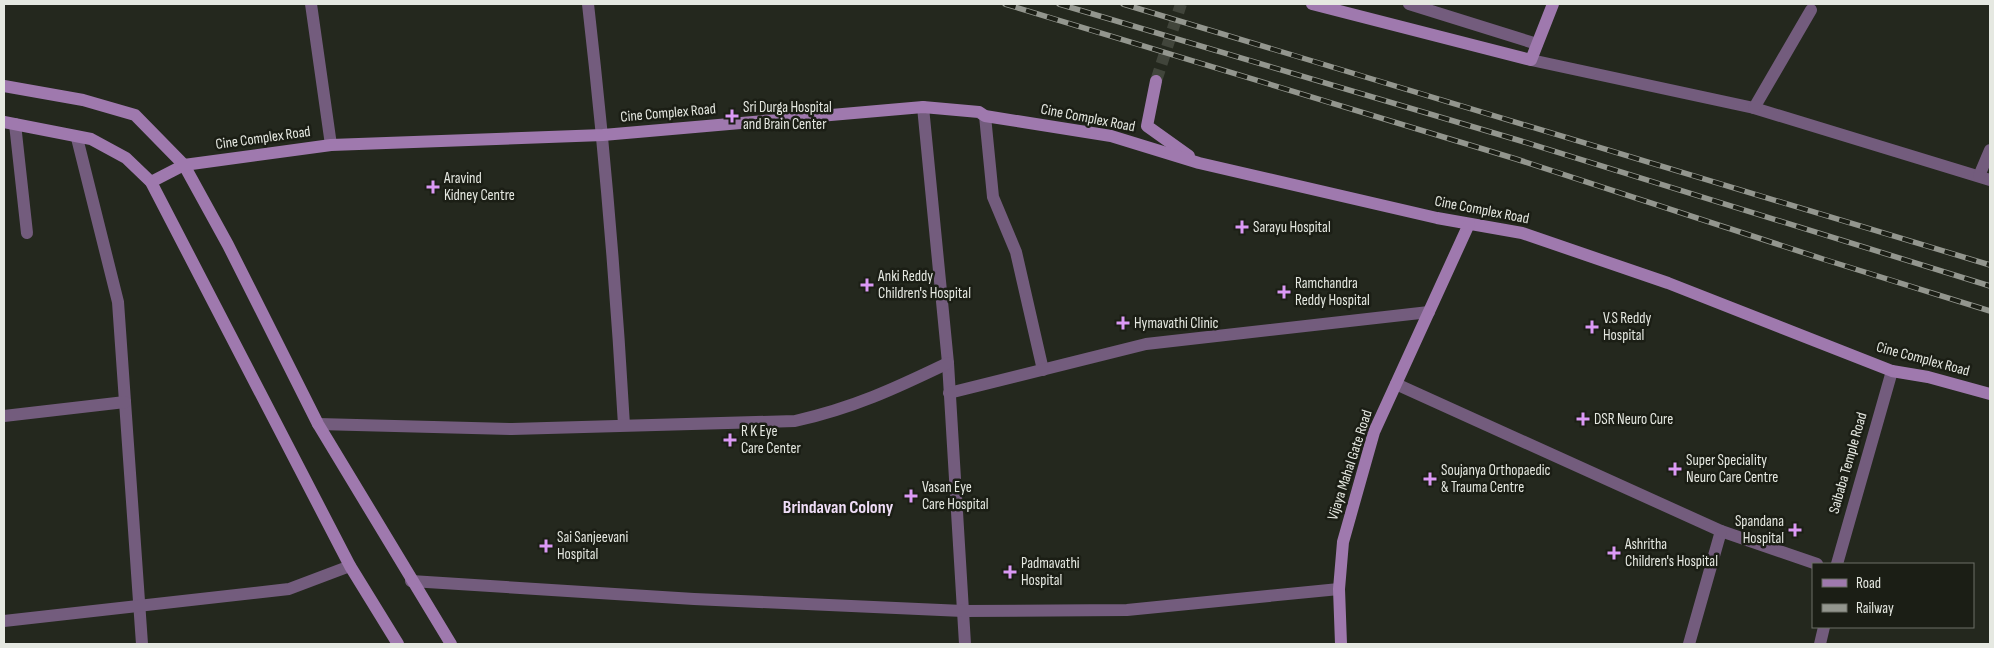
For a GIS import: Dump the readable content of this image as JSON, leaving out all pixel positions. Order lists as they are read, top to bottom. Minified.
{"streets":{"main road":["Cine Complex Road","Vijaya Mahal Gate Road"],"street":["Saibaba Temple Road"]},"crossings":[["Cine Complex Road","Saibaba Temple Road"],["Cine Complex Road","Vijaya Mahal Gate Road"]],"districts":["Brindavan Colony"],"places":{"health":["Sri Durga Hospital and Brain Center","Aravind Kidney Centre","Sarayu Hospital","Anki Reddy Children's Hospital","Ramchandra Reddy Hospital","Hymavathi Clinic","V.S Reddy Hospital","DSR Neuro Cure","R K Eye Care Center","Super Speciality Neuro Care Centre","Soujanya Orthopaedic & Trauma Centre","Vasan Eye Care Hospital","Spandana Hospital","Sai Sanjeevani Hospital","Ashritha Children's Hospital","Padmavathi Hospital"]},"legend":["Road","Railway"]}
